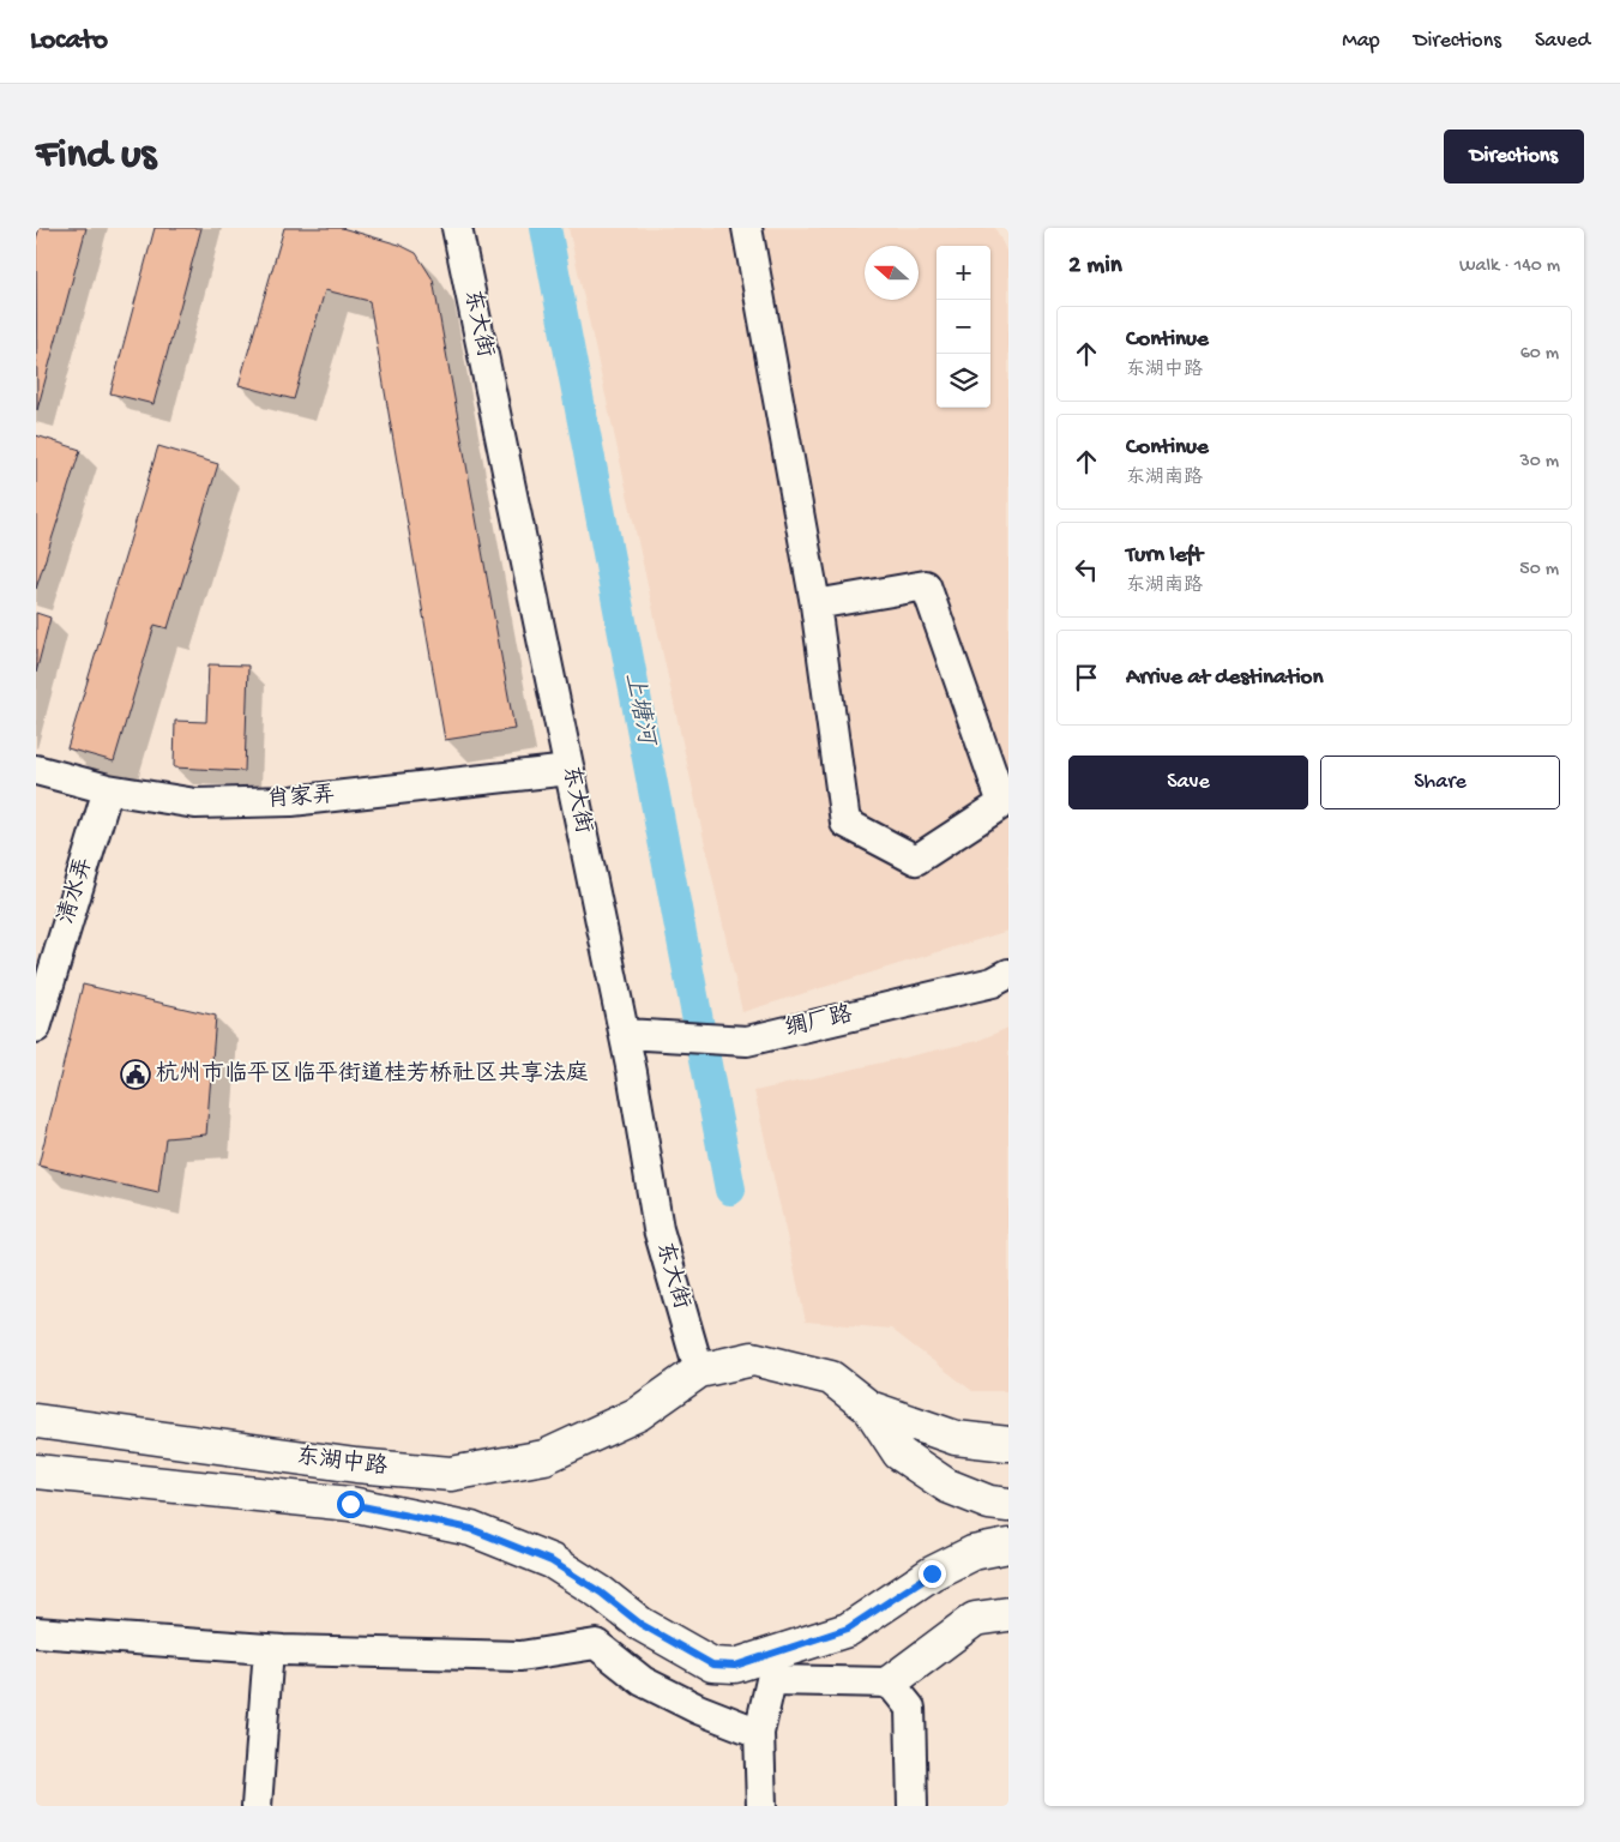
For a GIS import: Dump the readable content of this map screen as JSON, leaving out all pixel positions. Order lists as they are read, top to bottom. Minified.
{"streets":{"main road":["东湖中路"],"street":["东大街","肖家弄","清水弄","绸厂路"]},"crossings":[["东大街","肖家弄"],["东大街","绸厂路"],["东大街","东湖中路"],["肖家弄","清水弄"]],"water":["上塘河"],"places":{"public building":["杭州市临平区临平街道桂芳桥社区共享法庭"]},"north":"left","page":{"header":"Locato","nav":["Map","Directions","Saved"],"buttons":["Directions",["Save","Share"]],"title":"Find us","heading":["2 min","Walk · 140 m"],"map_buttons":["+","−"],"list":[["Continue","东湖中路","60 m"],["Continue","东湖南路","30 m"],["Turn left","东湖南路","50 m"],"Arrive at destination"]}}
